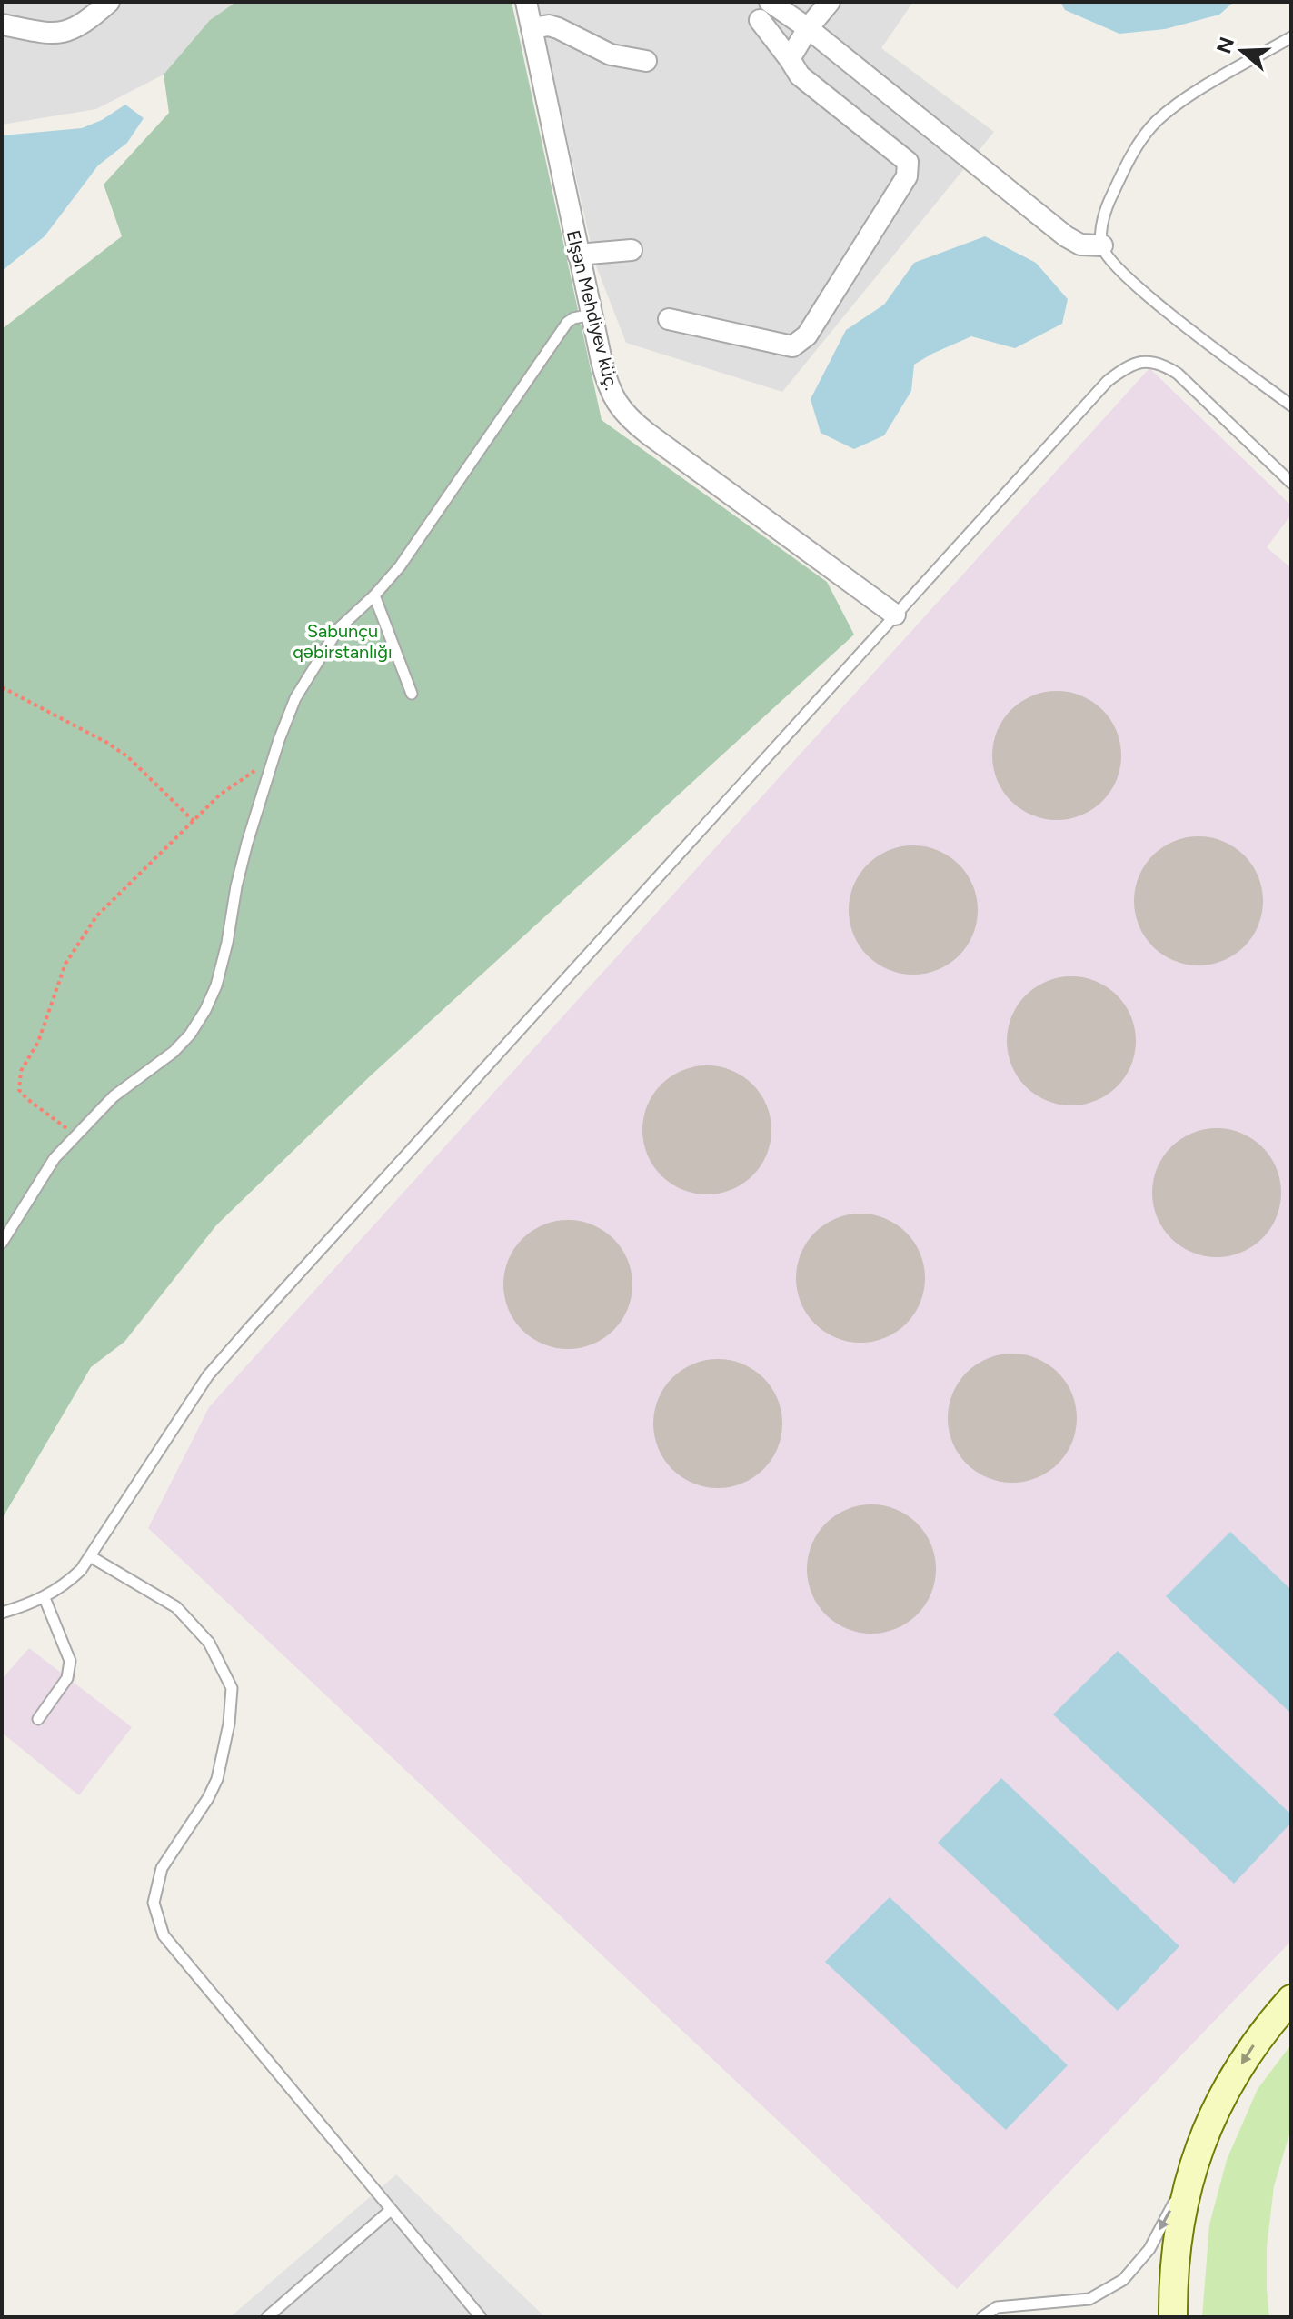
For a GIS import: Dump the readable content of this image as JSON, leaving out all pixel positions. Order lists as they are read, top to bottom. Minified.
{"streets":{"street":["Elşən Mehdiyev küç."]},"parks":["Sabunçu qəbirstanlığı"],"north":"left"}
